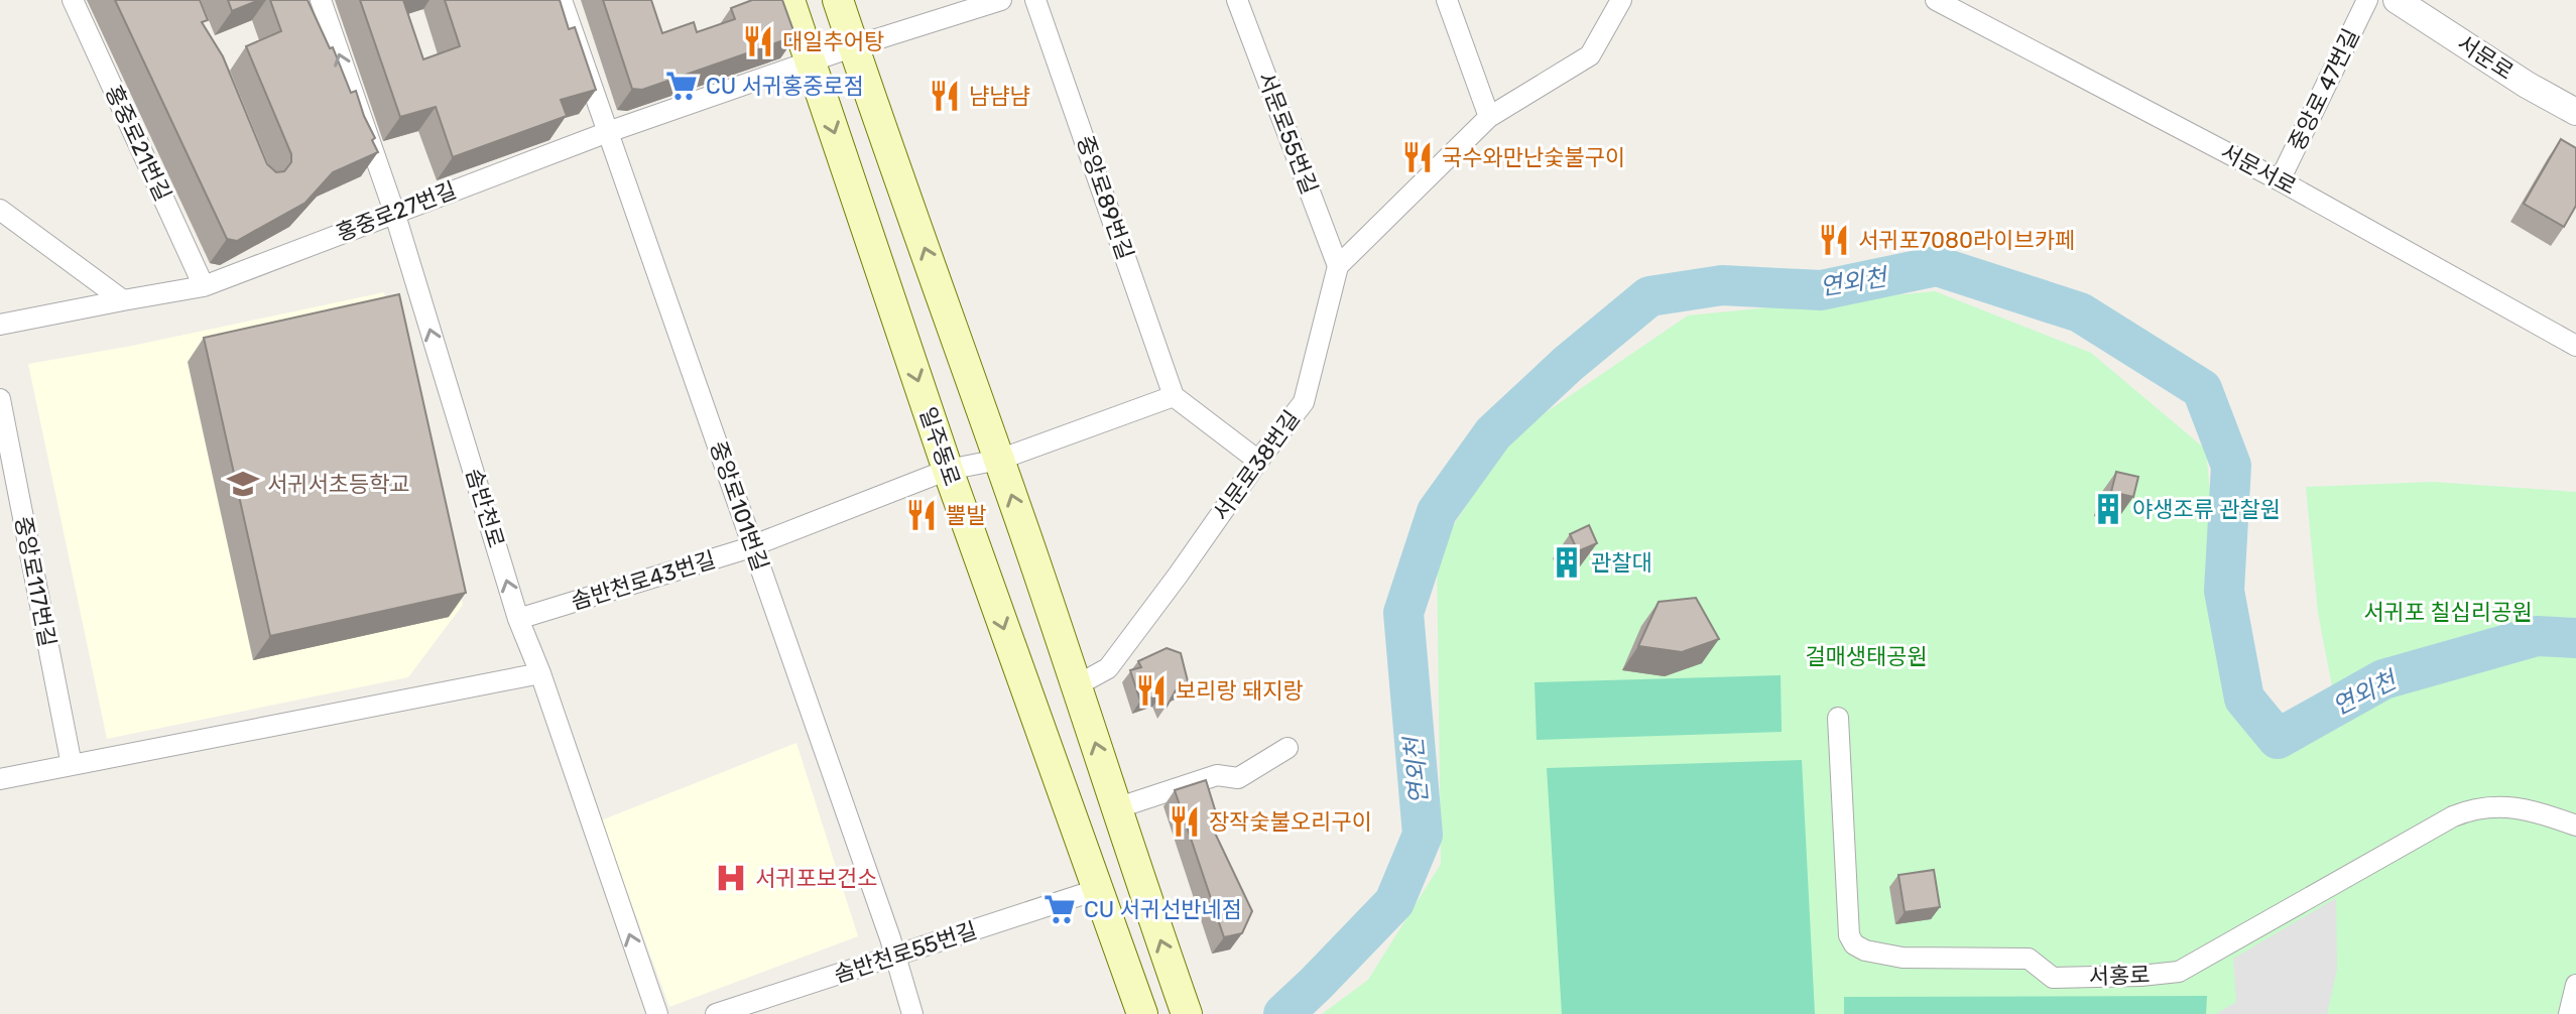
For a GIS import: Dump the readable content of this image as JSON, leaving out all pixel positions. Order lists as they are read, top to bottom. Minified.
{"streets":{"main road":["일주동로"],"street":["서문로","중앙로 47번길","서문로55번길","홍중로21번길","서문서로","중앙로89번길","홍중로27번길","서문로38번길","중앙로101번길","솜반천로","솜반천로43번길","중앙로117번길","솜반천로55번길","서홍로"]},"crossings":[["중앙로 47번길","서문서로"],["서문로55번길","서문로38번길"],["홍중로21번길","홍중로27번길"],["홍중로27번길","일주동로"],["홍중로27번길","중앙로101번길"],["홍중로27번길","솜반천로"],["일주동로","솜반천로43번길"],["일주동로","솜반천로55번길"],["중앙로101번길","솜반천로43번길"],["중앙로101번길","솜반천로55번길"],["솜반천로","솜반천로43번길"]],"one_way":["솜반천로"],"water":["연외천"],"parks":["서귀포 칠십리공원","걸매생태공원"],"places":{"restaurant":["대일추어탕","냠냠냠","국수와만난숯불구이","서귀포7080라이브카페","뿔발","보리랑 돼지랑","장작숯불오리구이"],"supermarket":["CU 서귀홍중로점","CU 서귀선반네점"],"school or university":["서귀서초등학교"],"building":["야생조류 관찰원","관찰대"],"hospital":["서귀포보건소"]}}
